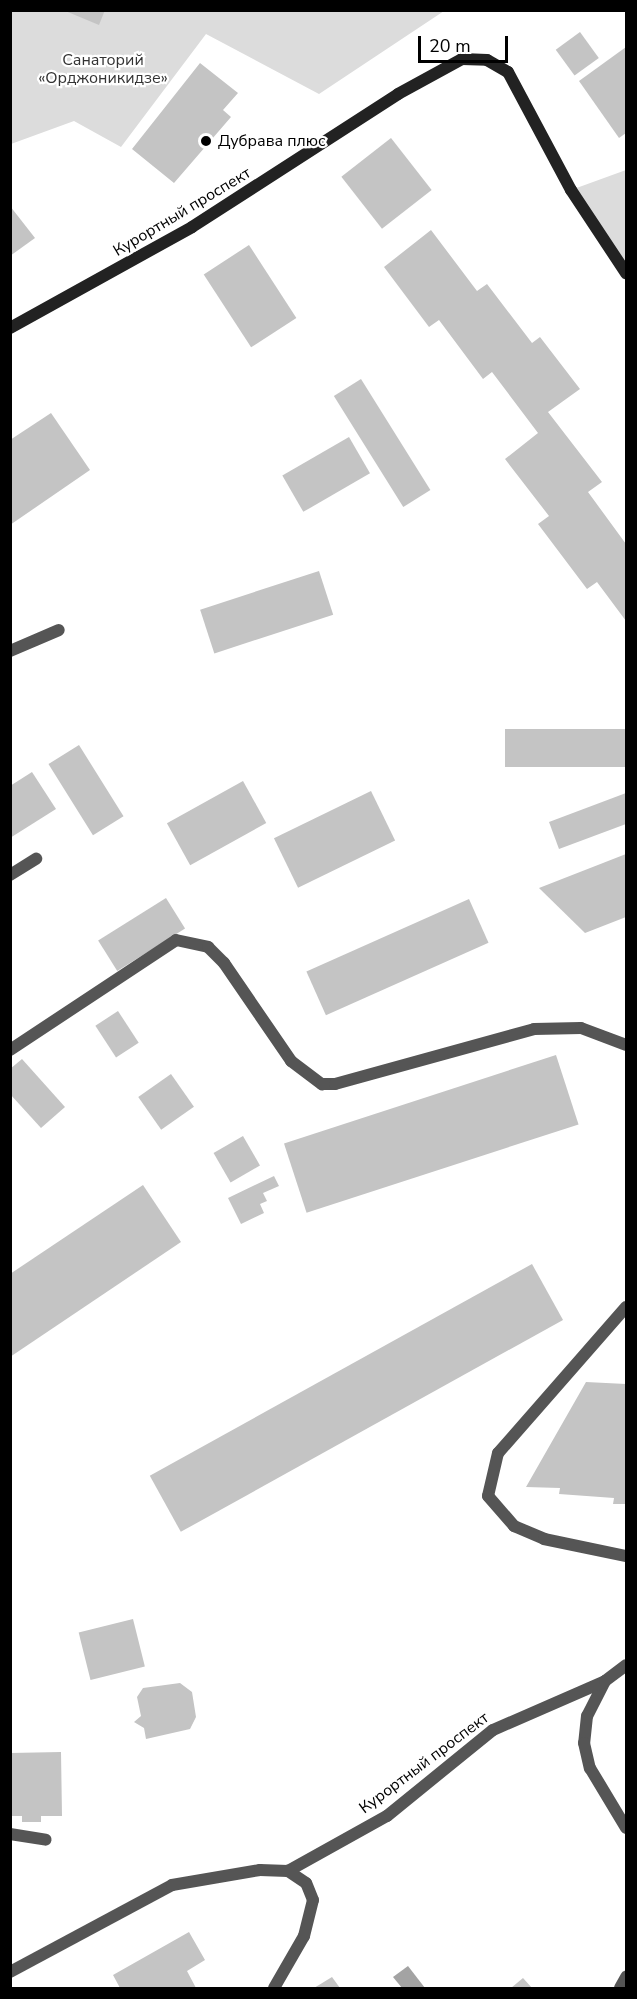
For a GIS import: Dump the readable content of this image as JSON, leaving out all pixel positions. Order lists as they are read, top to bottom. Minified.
{"streets":{"street":["Курортный проспект"]},"parks":["Санаторий «Орджоникидзе»"],"places":["Дубрава плюс"],"scale_bar":"20 m"}
